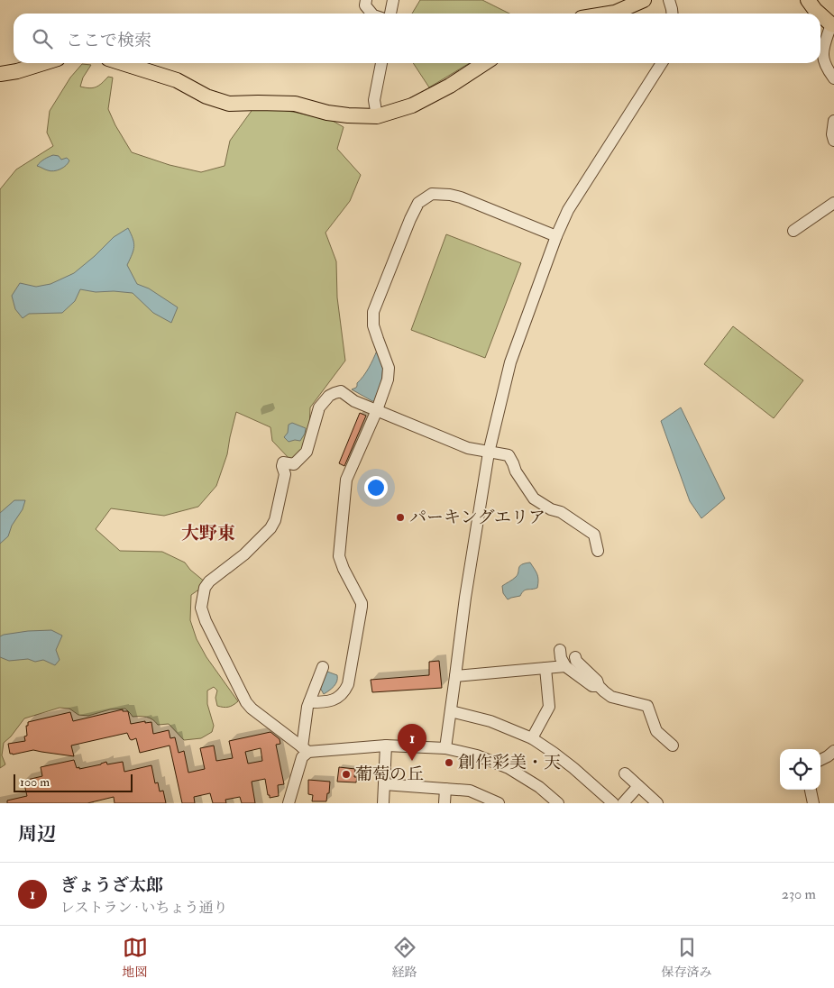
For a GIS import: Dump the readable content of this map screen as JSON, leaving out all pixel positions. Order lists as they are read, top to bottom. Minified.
{"districts":["大野東"],"places":["パーキングエリア","創作彩美・天","葡萄の丘"],"scale_bar":"100 m","page":{"search":"ここで検索","pins":"1","scale":"100 m","heading":"周辺","list":[{"mark":"1","name":"ぎょうざ太郎","note":"レストラン · いちょう通り","value":"230 m"}],"nav":["地図","経路","保存済み"]}}
